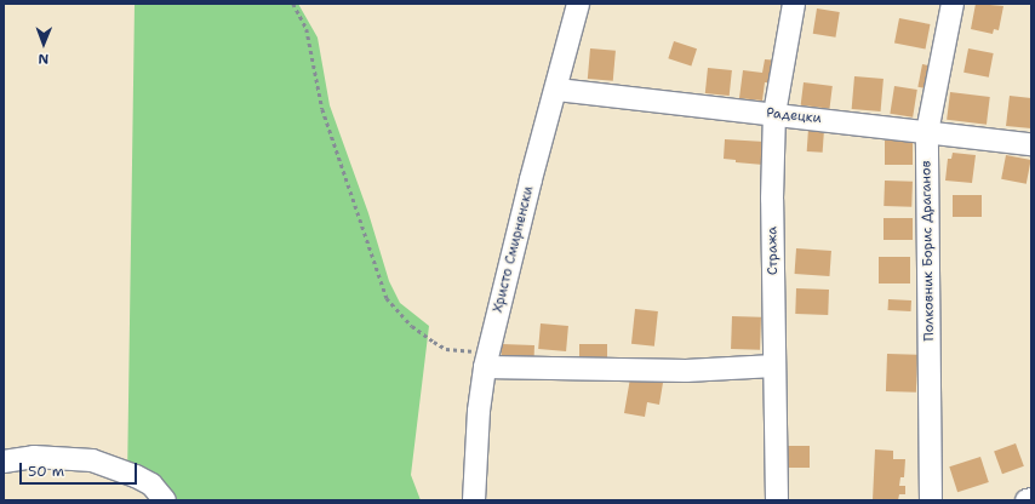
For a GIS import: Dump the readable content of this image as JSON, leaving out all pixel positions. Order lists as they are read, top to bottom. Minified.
{"streets":{"street":["Радецки","Христо Смирненски","Стража","Полковник Борис Драганов"]},"crossings":[["Радецки","Христо Смирненски"],["Радецки","Стража"],["Радецки","Полковник Борис Драганов"]],"scale_bar":"50 m","north":"bottom"}
